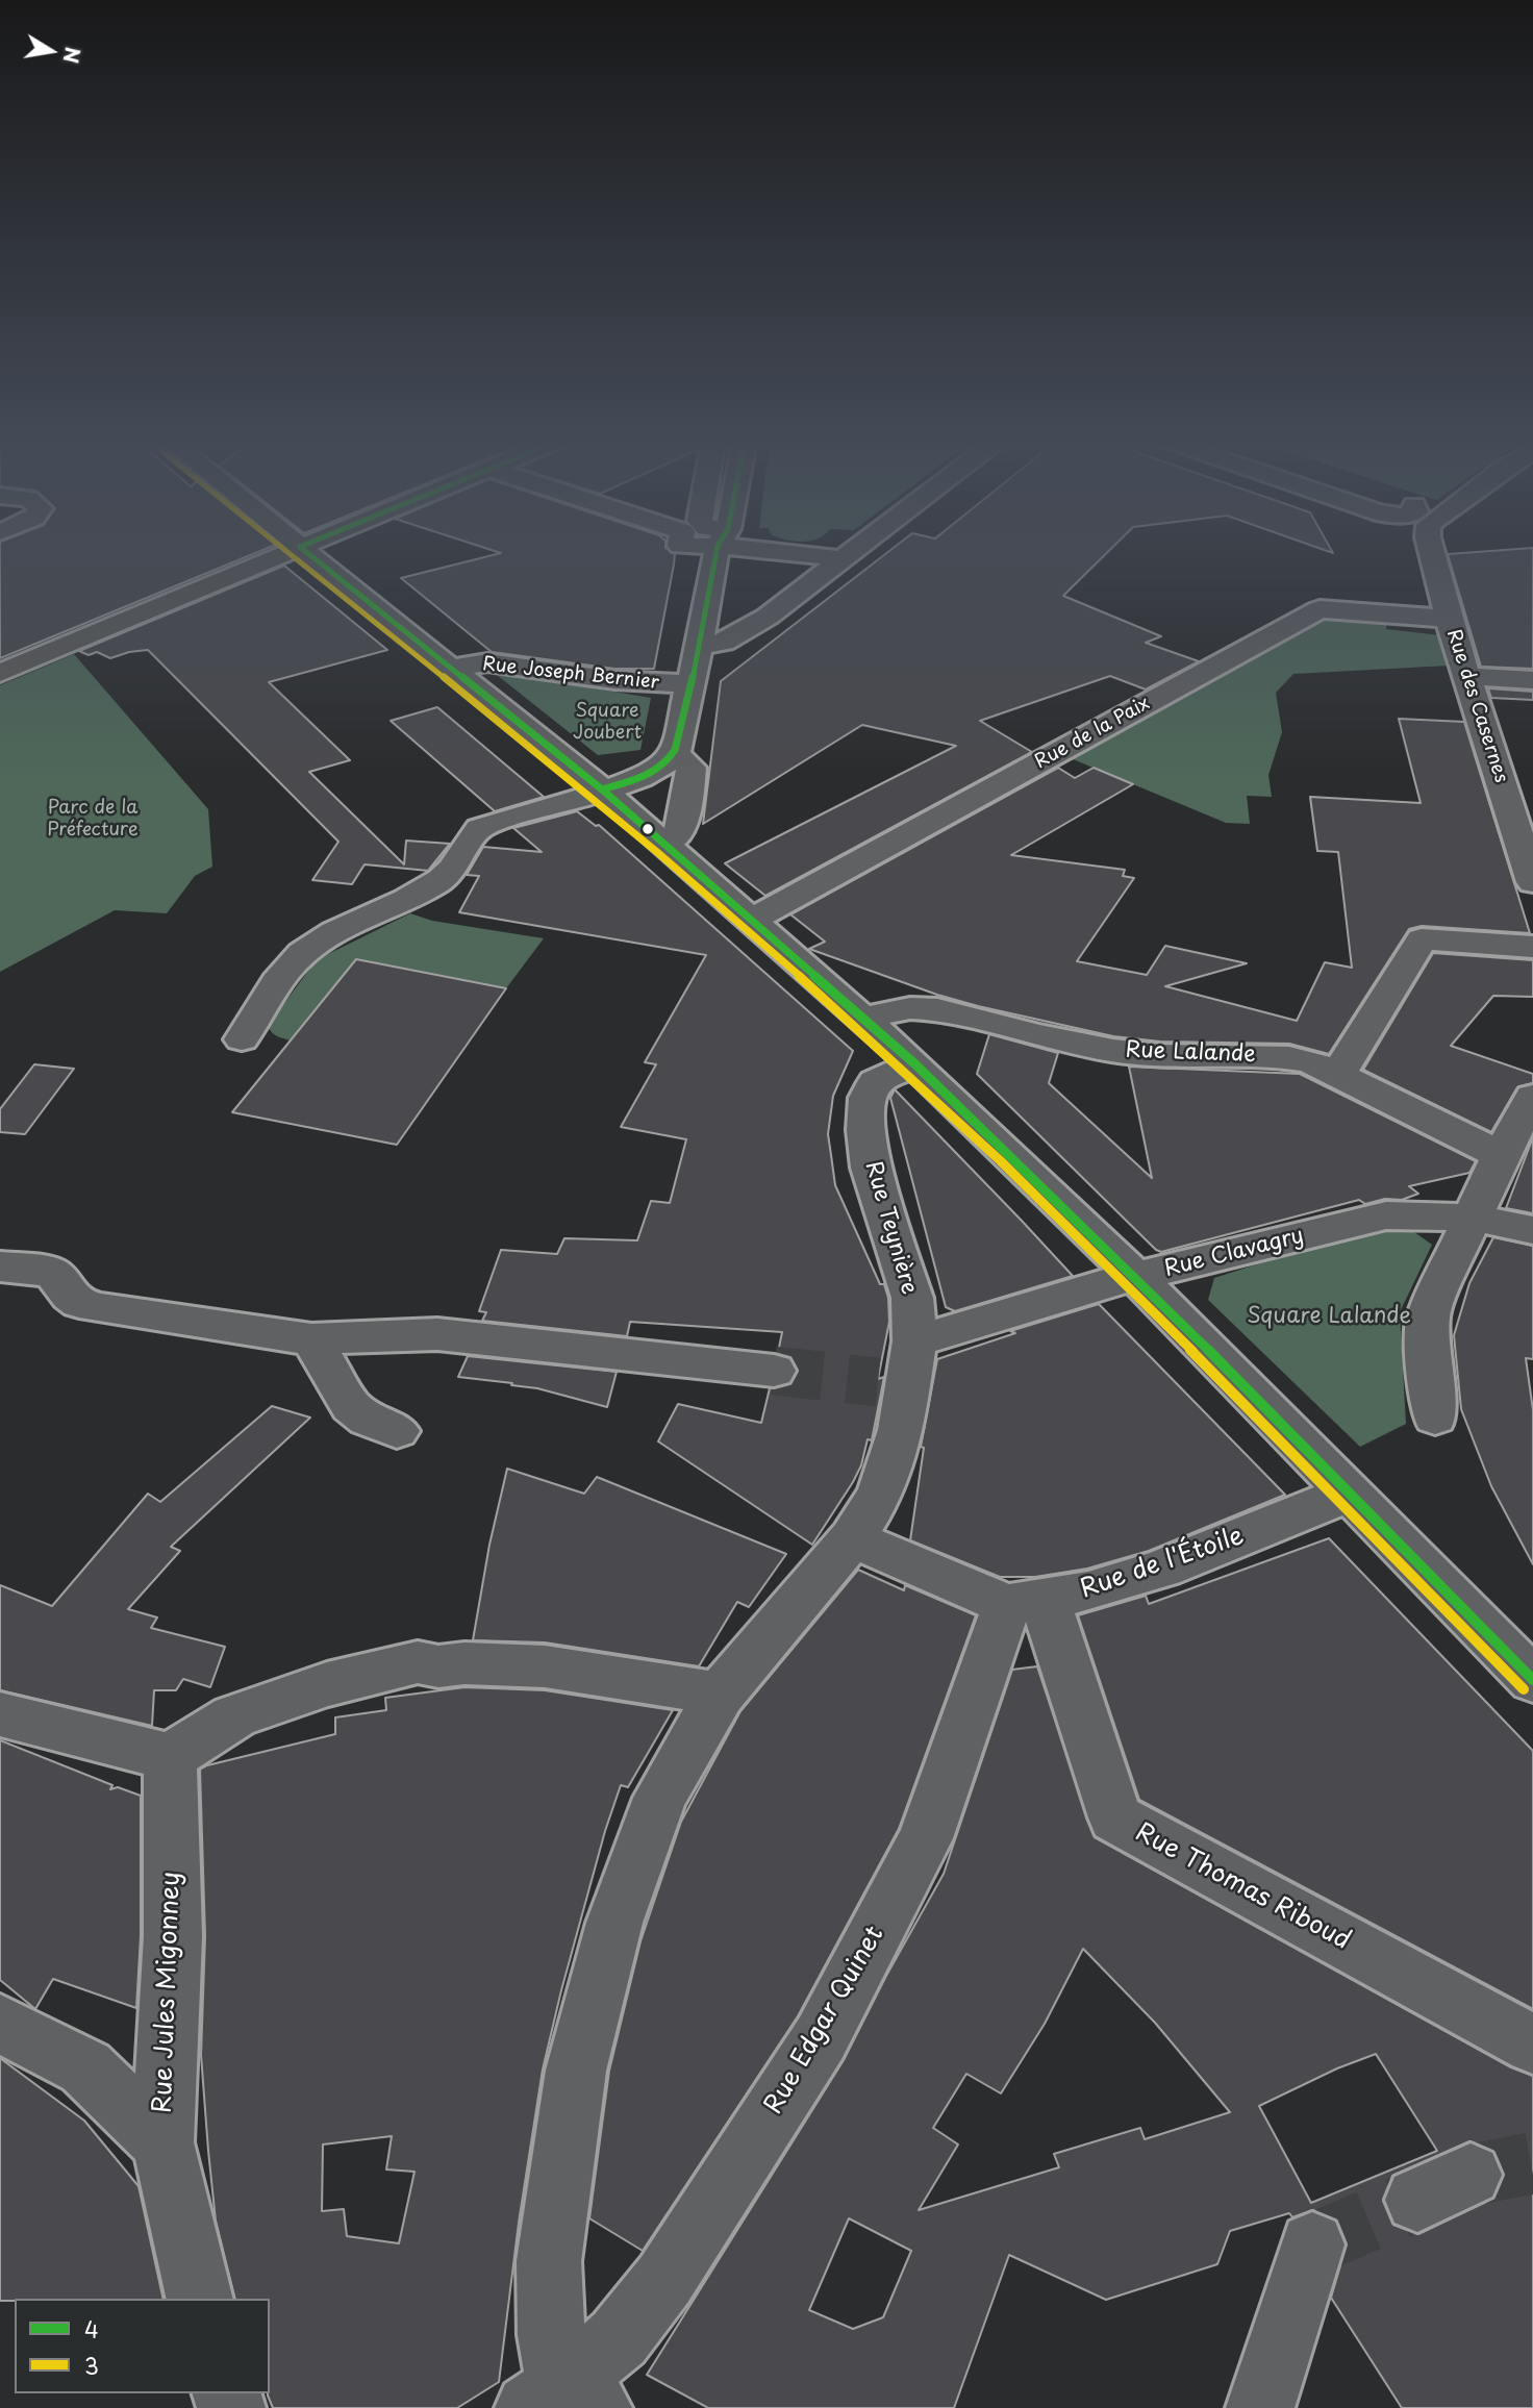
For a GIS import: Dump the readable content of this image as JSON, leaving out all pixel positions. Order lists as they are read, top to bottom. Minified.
{"streets":{"street":["Rue Joseph Bernier","Rue des Casernes","Rue de la Paix","Rue Lalande","Rue Teynière","Rue Clavagry","Rue de l'Étoile","Rue Thomas Riboud","Rue Jules Migonney","Rue Edgar Quinet"]},"crossings":[["Rue des Casernes","Rue de la Paix"],["Rue Teynière","Rue Clavagry"],["Rue Teynière","Rue Edgar Quinet"],["Rue de l'Étoile","Rue Thomas Riboud"],["Rue de l'Étoile","Rue Edgar Quinet"],["Rue Thomas Riboud","Rue Edgar Quinet"]],"parks":["Square Joubert","Parc de la Préfecture","Square Lalande"],"lines":["transit line 4","transit line 3"],"legend":["4","3"],"north":"right"}
